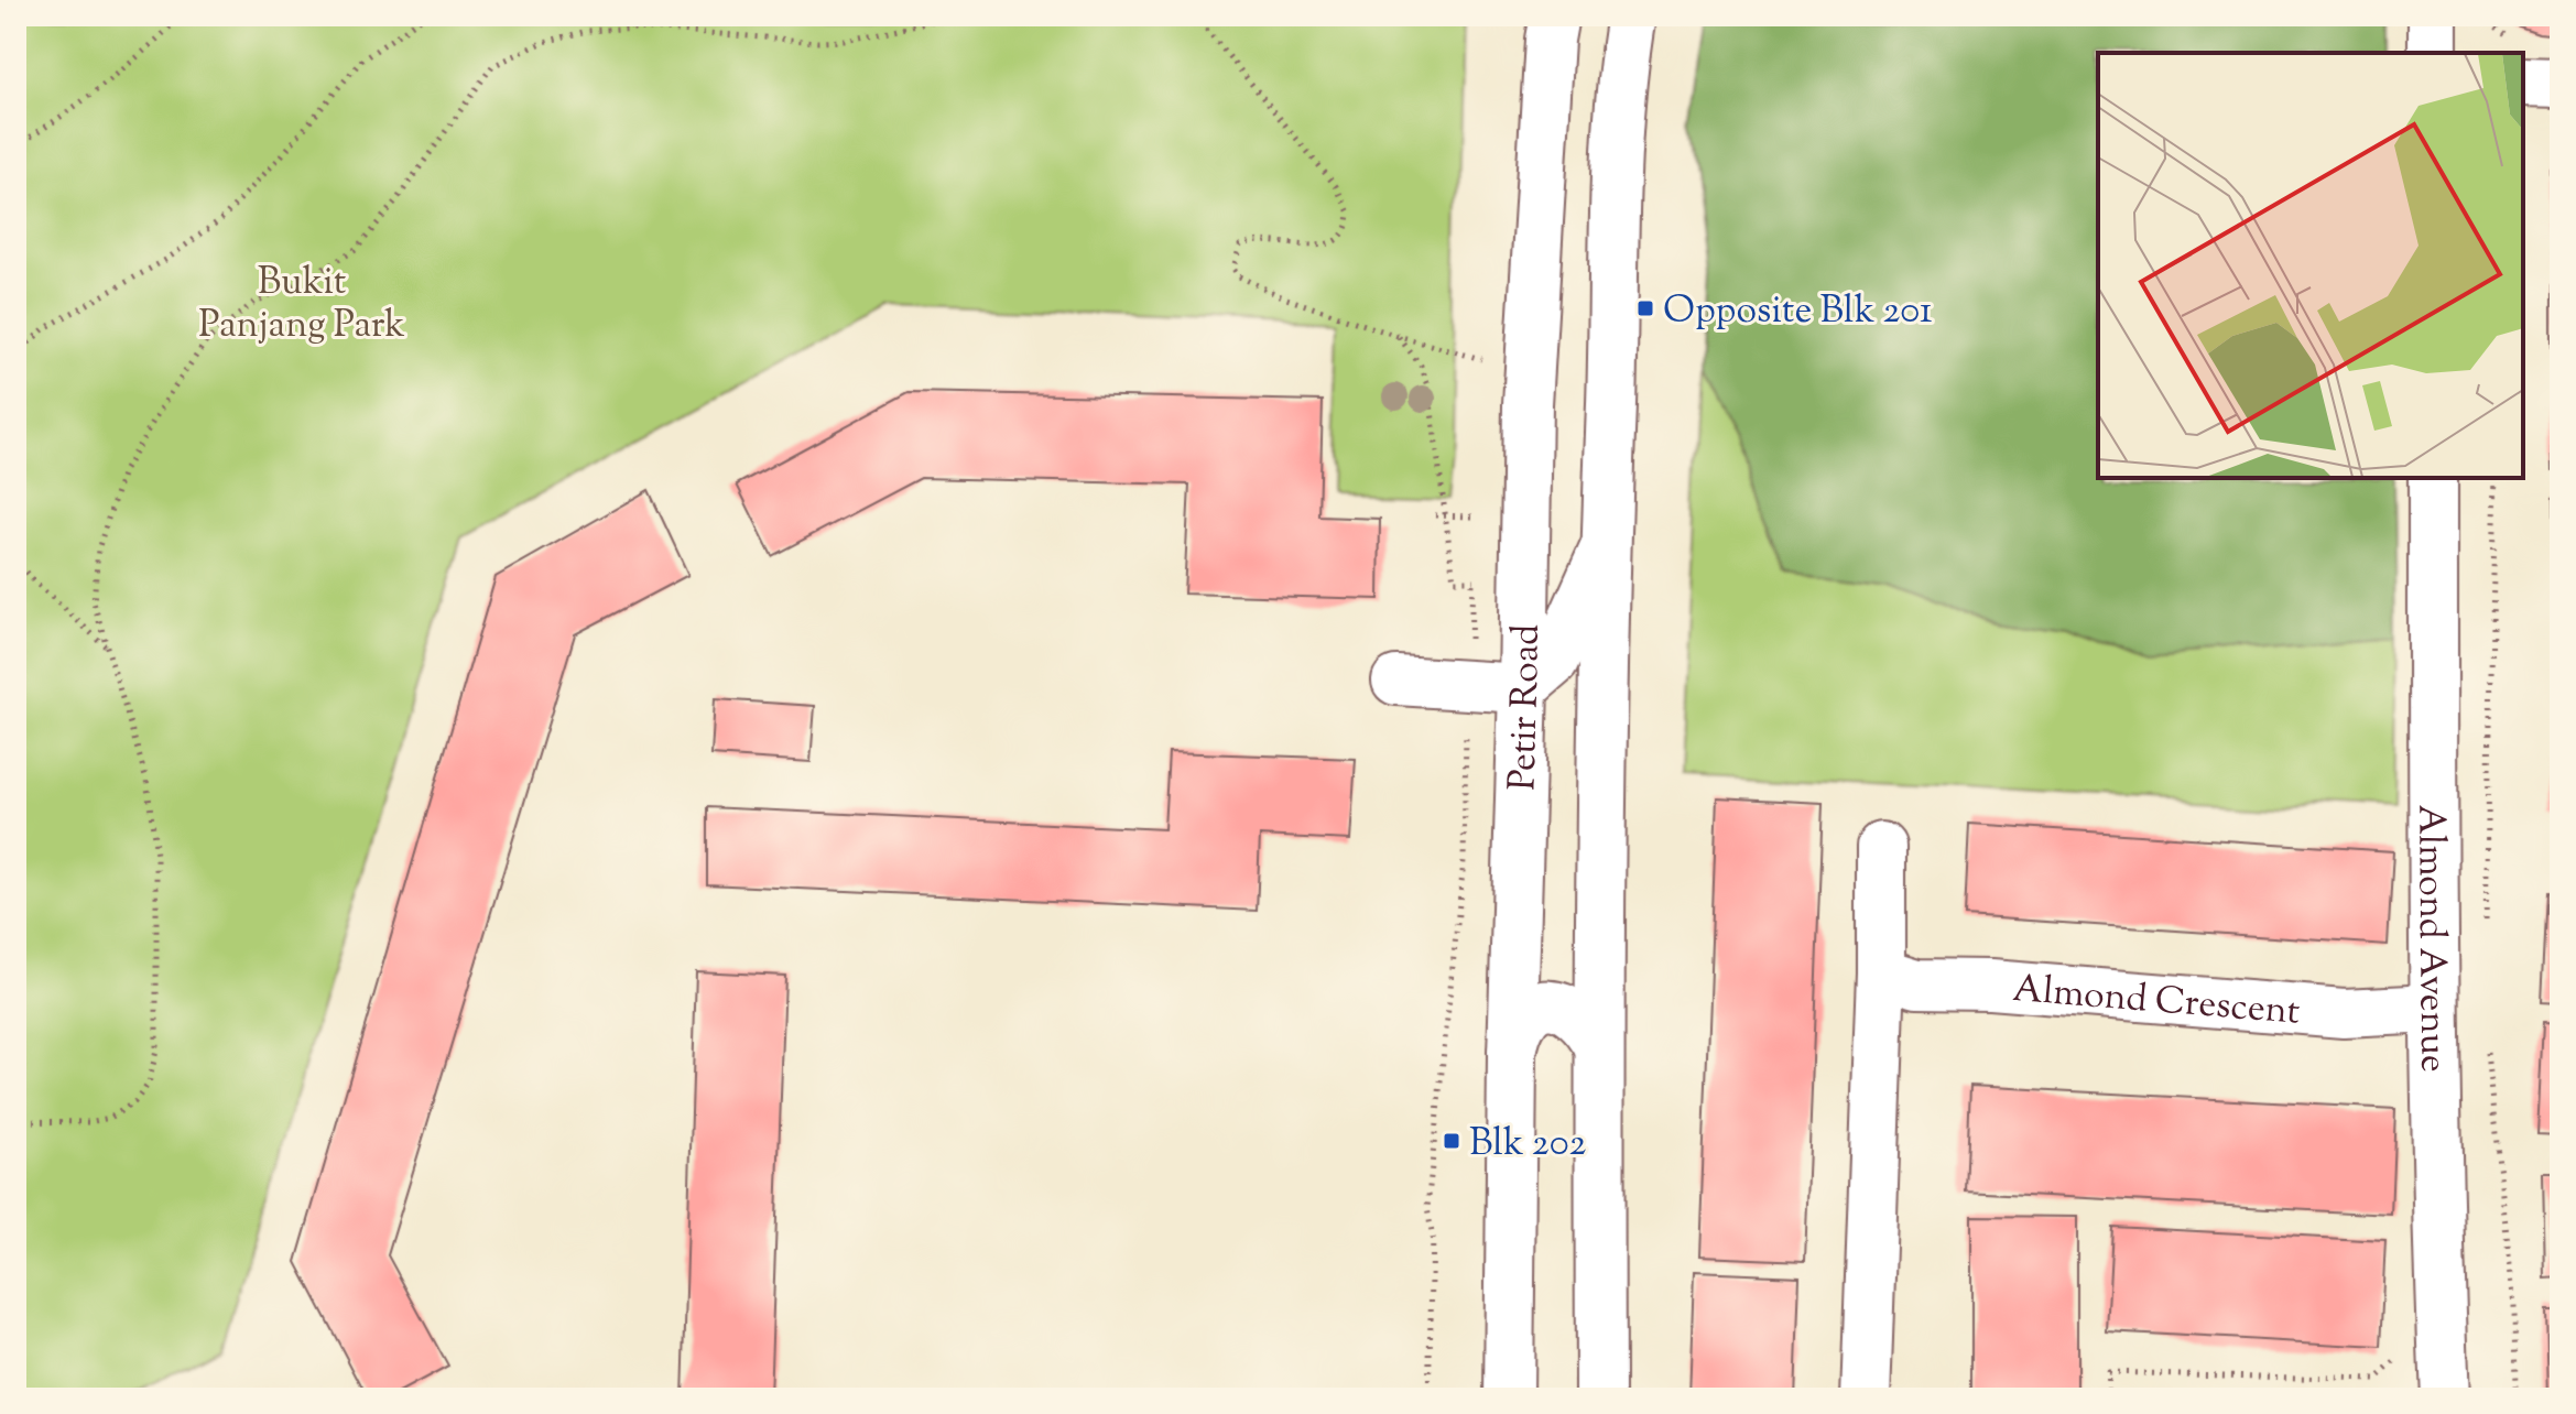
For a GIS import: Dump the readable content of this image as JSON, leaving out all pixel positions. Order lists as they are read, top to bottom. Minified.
{"streets":{"main road":["Petir Road","Almond Avenue","Almond Crescent"]},"crossings":[["Almond Avenue","Almond Crescent"]],"parks":["Bukit Panjang Park"],"places":{"transit":["Opposite Blk 201","Blk 202"]}}
